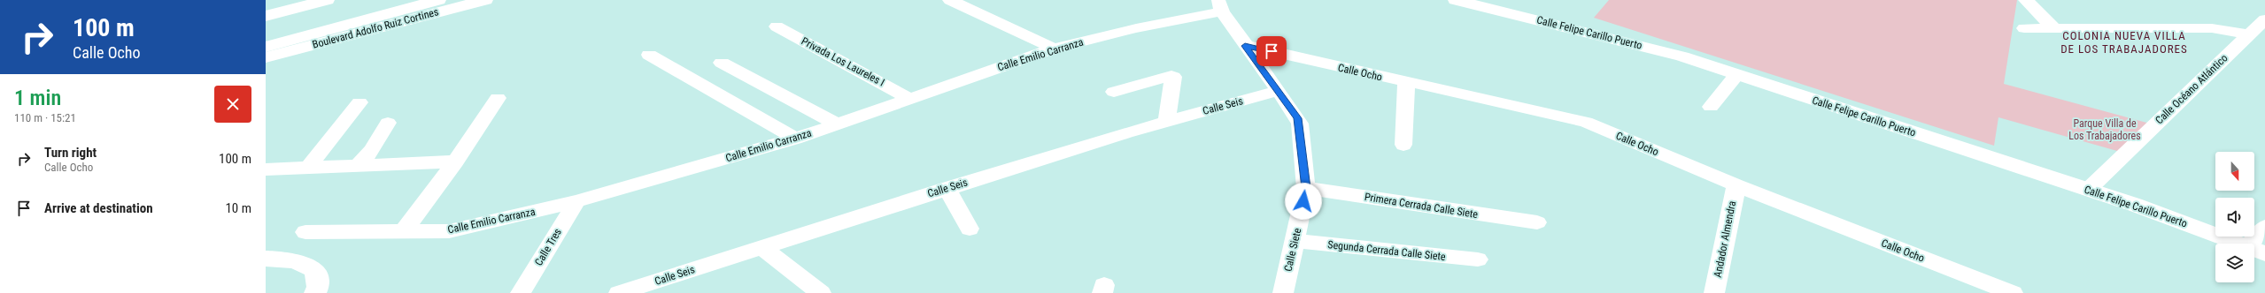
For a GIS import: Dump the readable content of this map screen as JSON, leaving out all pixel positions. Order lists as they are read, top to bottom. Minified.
{"streets":{"main road":["Boulevard Adolfo Ruiz Cortines","Calle Felipe Carillo Puerto"],"street":["Calle Emilio Carranza","Privada Los Laureles I","Calle Ocho","Calle Océano Atlántico","Calle Seis","Primera Cerrada Calle Siete","Andador Almendra","Calle Tres","Calle Siete","Segunda Cerrada Calle Siete"]},"crossings":[["Calle Felipe Carillo Puerto","Calle Océano Atlántico"],["Calle Emilio Carranza","Privada Los Laureles I"],["Calle Emilio Carranza","Calle Tres"],["Calle Emilio Carranza","Calle Siete"],["Calle Ocho","Andador Almendra"],["Calle Ocho","Calle Siete"],["Calle Seis","Calle Siete"],["Primera Cerrada Calle Siete","Calle Siete"],["Calle Siete","Segunda Cerrada Calle Siete"]],"districts":["COLONIA NUEVA VILLA DE LOS TRABAJADORES"],"parks":["Parque Villa de Los Trabajadores"],"north":"bottom","page":{"turn":["100 m","Calle Ocho"],"heading":["1 min","110 m · 15:21"],"list":[{"name":"Turn right","note":"Calle Ocho","value":"100 m"},{"name":"Arrive at destination","value":"10 m"}]}}
